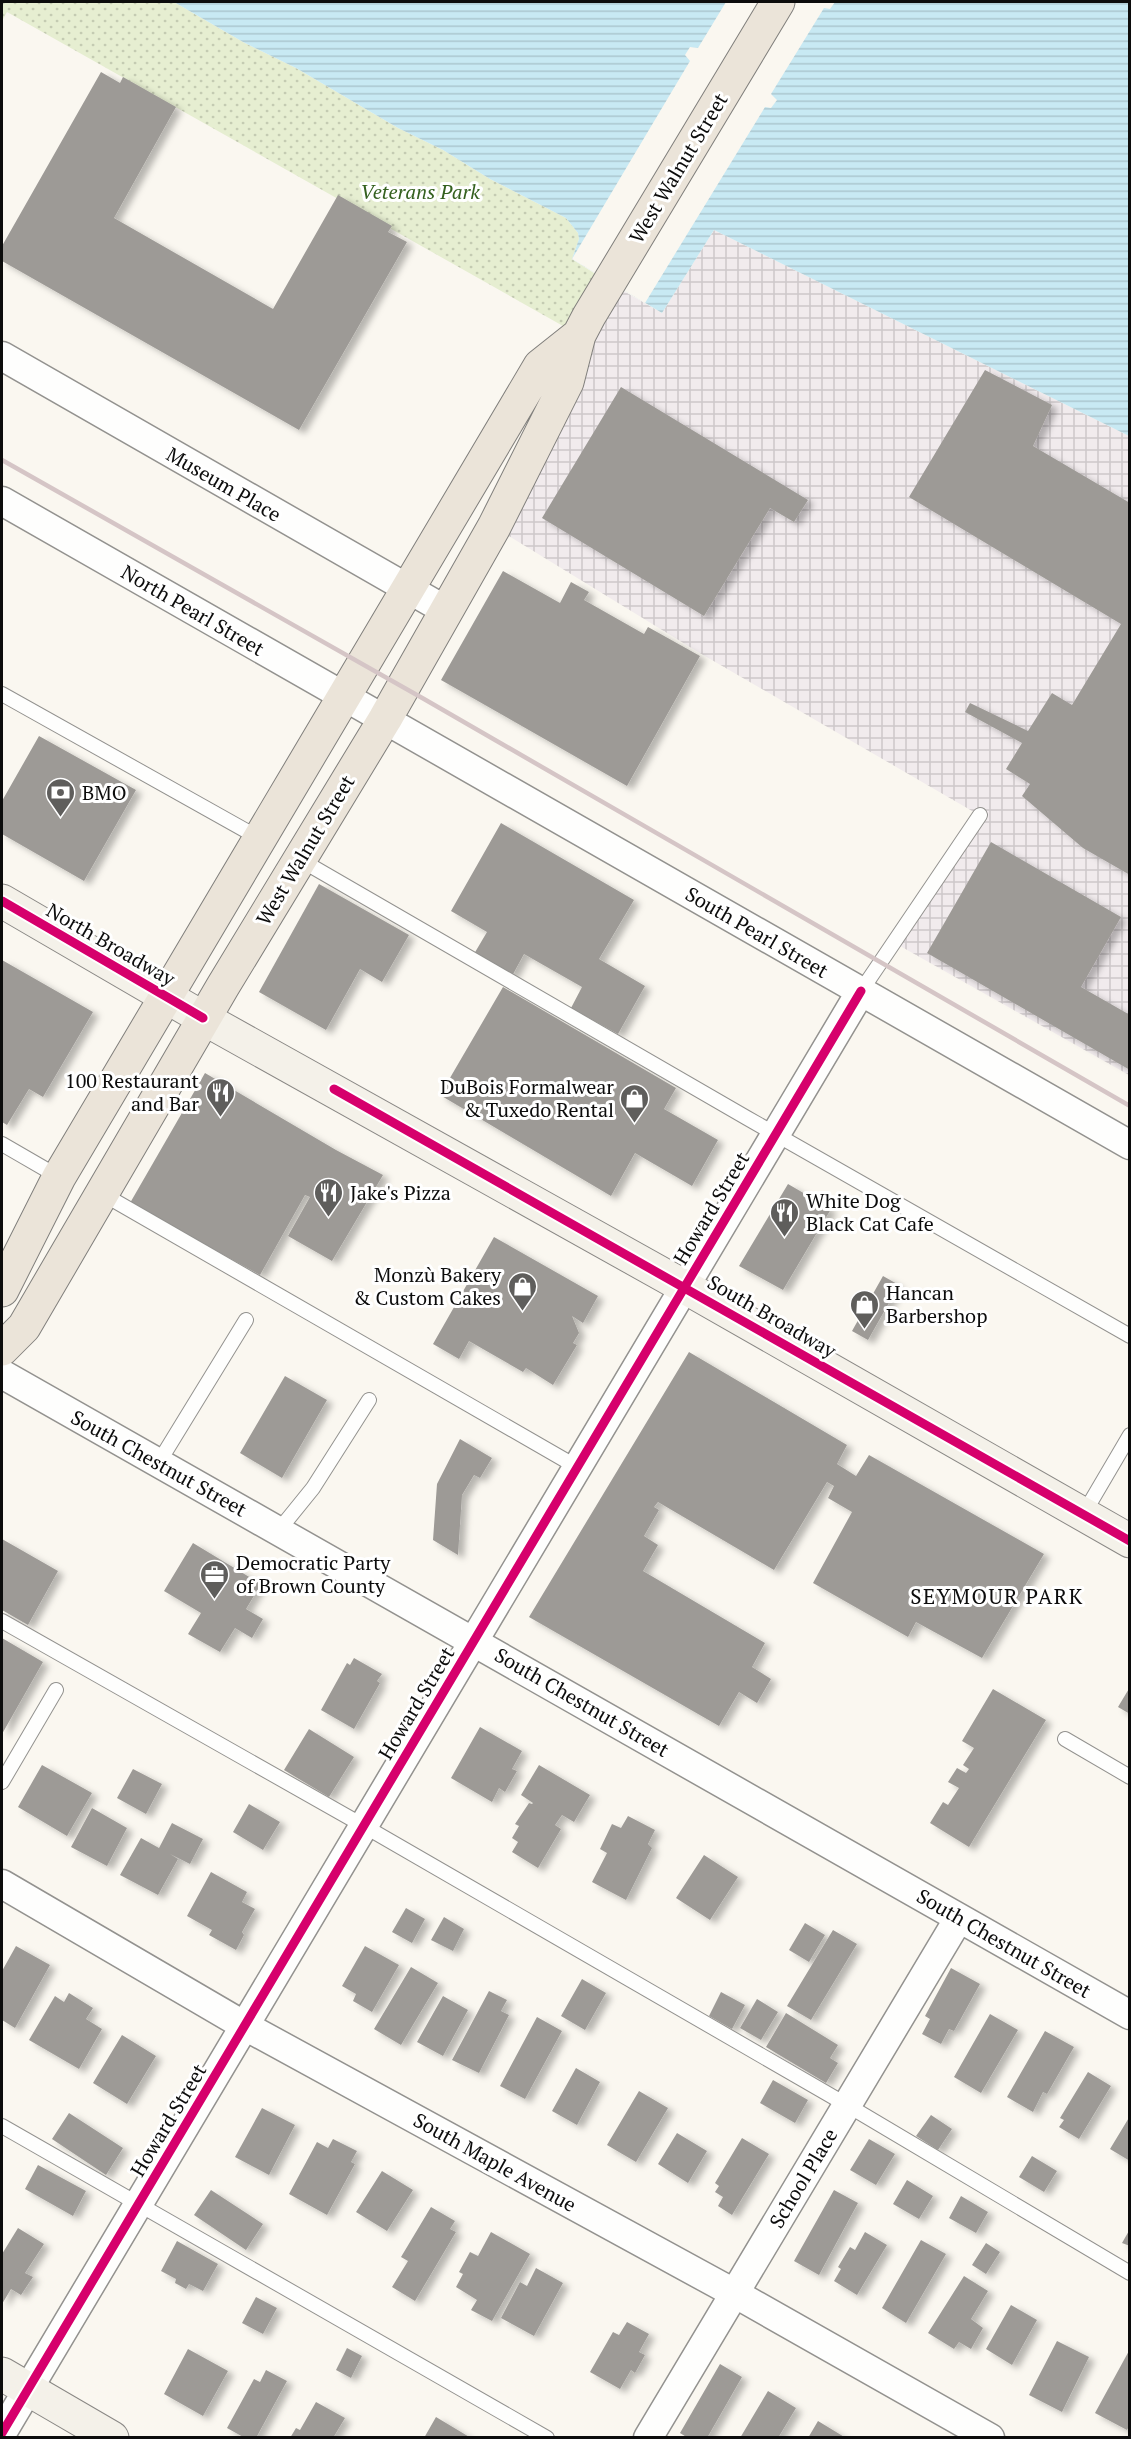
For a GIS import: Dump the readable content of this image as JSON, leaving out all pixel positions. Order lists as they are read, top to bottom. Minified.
{"streets":{"main road":["West Walnut Street"],"street":["Museum Place","North Pearl Street","South Pearl Street","North Broadway","Howard Street","South Broadway","South Chestnut Street","South Maple Avenue","School Place"]},"crossings":[["West Walnut Street","Museum Place"],["West Walnut Street","North Pearl Street"],["West Walnut Street","South Pearl Street"],["West Walnut Street","North Broadway"],["West Walnut Street","South Broadway"],["North Pearl Street","South Pearl Street"],["South Pearl Street","Howard Street"],["North Broadway","South Broadway"],["Howard Street","South Broadway"],["Howard Street","South Chestnut Street"],["Howard Street","South Maple Avenue"],["South Chestnut Street","School Place"],["South Maple Avenue","School Place"]],"districts":["SEYMOUR PARK"],"parks":["Veterans Park"],"places":{"bank":["BMO"],"restaurant":["100 Restaurant and Bar","Jake's Pizza","White Dog Black Cat Cafe"],"shop":["DuBois Formalwear & Tuxedo Rental","Monzù Bakery & Custom Cakes","Hancan Barbershop"],"office":["Democratic Party of Brown County"]}}
